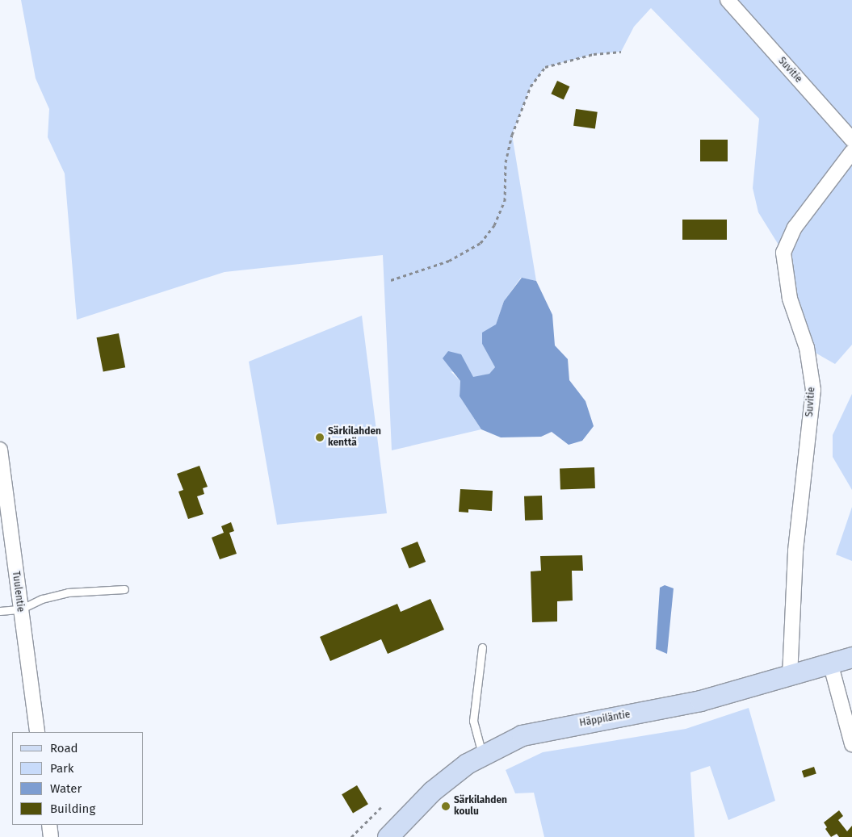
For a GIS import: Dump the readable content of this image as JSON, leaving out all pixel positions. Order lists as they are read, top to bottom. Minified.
{"streets":{"street":["Suvitie","Tuulentie","Häppiläntie"]},"crossings":[["Suvitie","Häppiläntie"]],"places":["Särkilahden kenttä","Särkilahden koulu"],"legend":["Road","Park","Water","Building"]}
